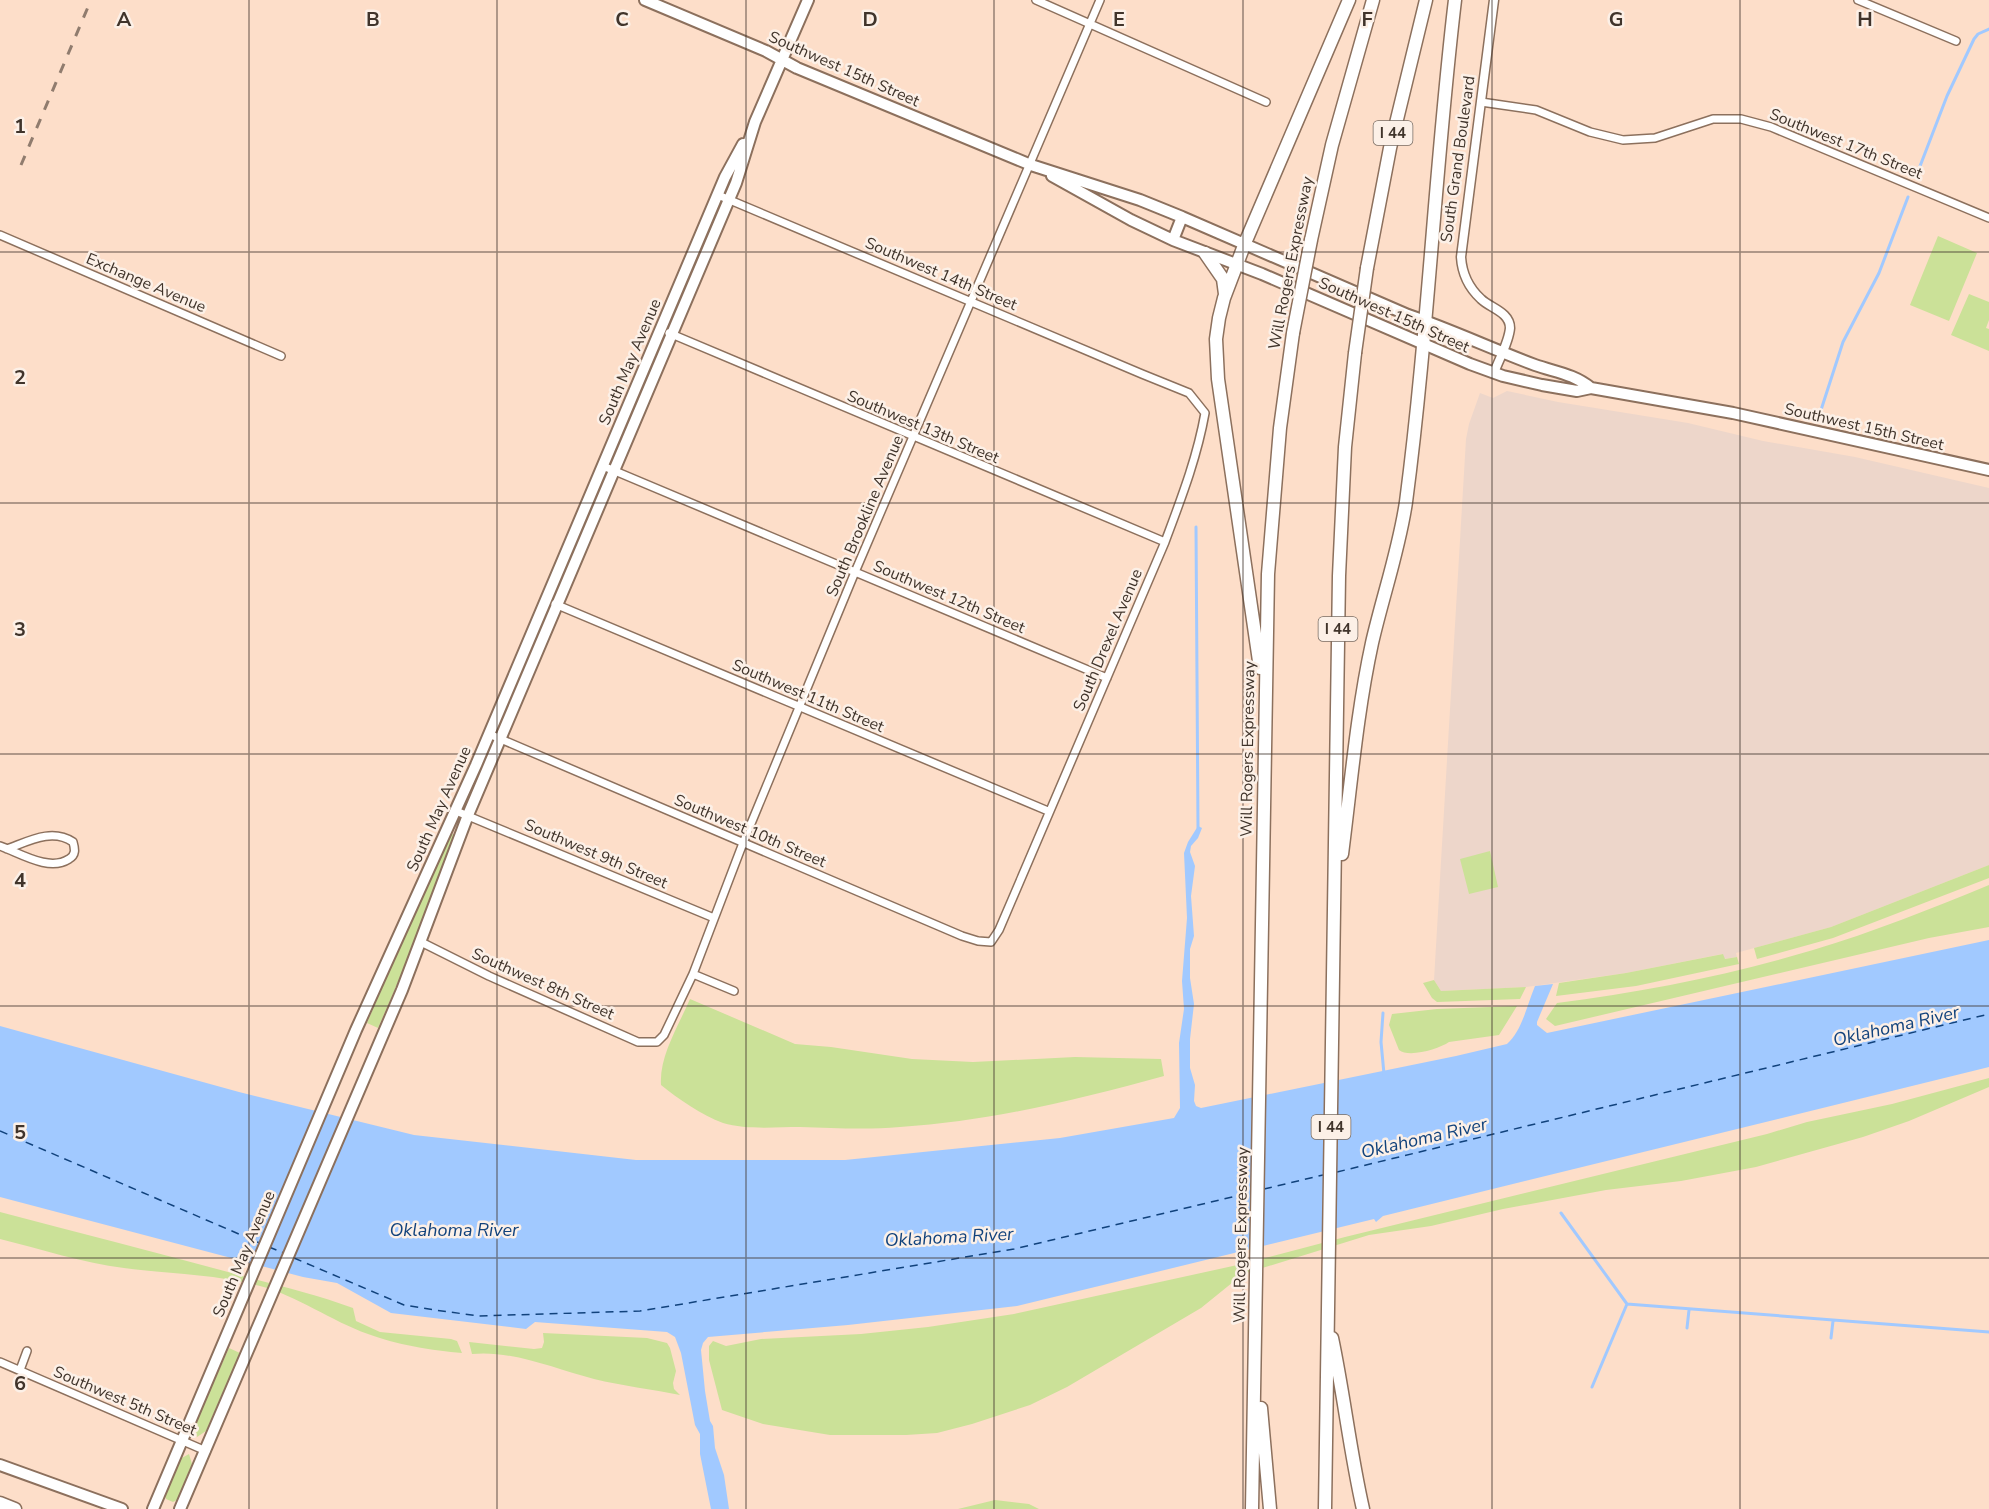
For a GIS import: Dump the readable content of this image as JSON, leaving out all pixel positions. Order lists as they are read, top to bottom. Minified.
{"streets":{"highway":["I 44","Will Rogers Expressway"],"main road":["Southwest 15th Street","South May Avenue"],"street":["Southwest 17th Street","South Grand Boulevard","Southwest 14th Street","Exchange Avenue","Southwest 13th Street","South Brookline Avenue","Southwest 12th Street","South Drexel Avenue","Southwest 11th Street","Southwest 10th Street","Southwest 9th Street","Southwest 8th Street","Southwest 5th Street"]},"crossings":[["Southwest 15th Street","South Grand Boulevard"],["Southwest 15th Street","South May Avenue"],["Southwest 15th Street","South Brookline Avenue"],["Southwest 17th Street","South Grand Boulevard"],["Southwest 14th Street","South May Avenue"],["Southwest 14th Street","South Brookline Avenue"],["Southwest 14th Street","South Drexel Avenue"],["South May Avenue","Southwest 13th Street"],["South May Avenue","Southwest 12th Street"],["South May Avenue","Southwest 11th Street"],["South May Avenue","Southwest 10th Street"],["South May Avenue","Southwest 9th Street"],["South May Avenue","Southwest 8th Street"],["South May Avenue","Southwest 5th Street"],["Southwest 13th Street","South Brookline Avenue"],["Southwest 13th Street","South Drexel Avenue"],["South Brookline Avenue","Southwest 12th Street"],["South Brookline Avenue","Southwest 11th Street"],["South Brookline Avenue","Southwest 10th Street"],["South Brookline Avenue","Southwest 9th Street"],["South Brookline Avenue","Southwest 8th Street"],["Southwest 12th Street","South Drexel Avenue"],["South Drexel Avenue","Southwest 11th Street"],["South Drexel Avenue","Southwest 10th Street"]],"water":["Oklahoma River"],"grid":{"columns":["A","B","C","D","E","F","G","H"],"rows":["1","2","3","4","5","6"]}}
